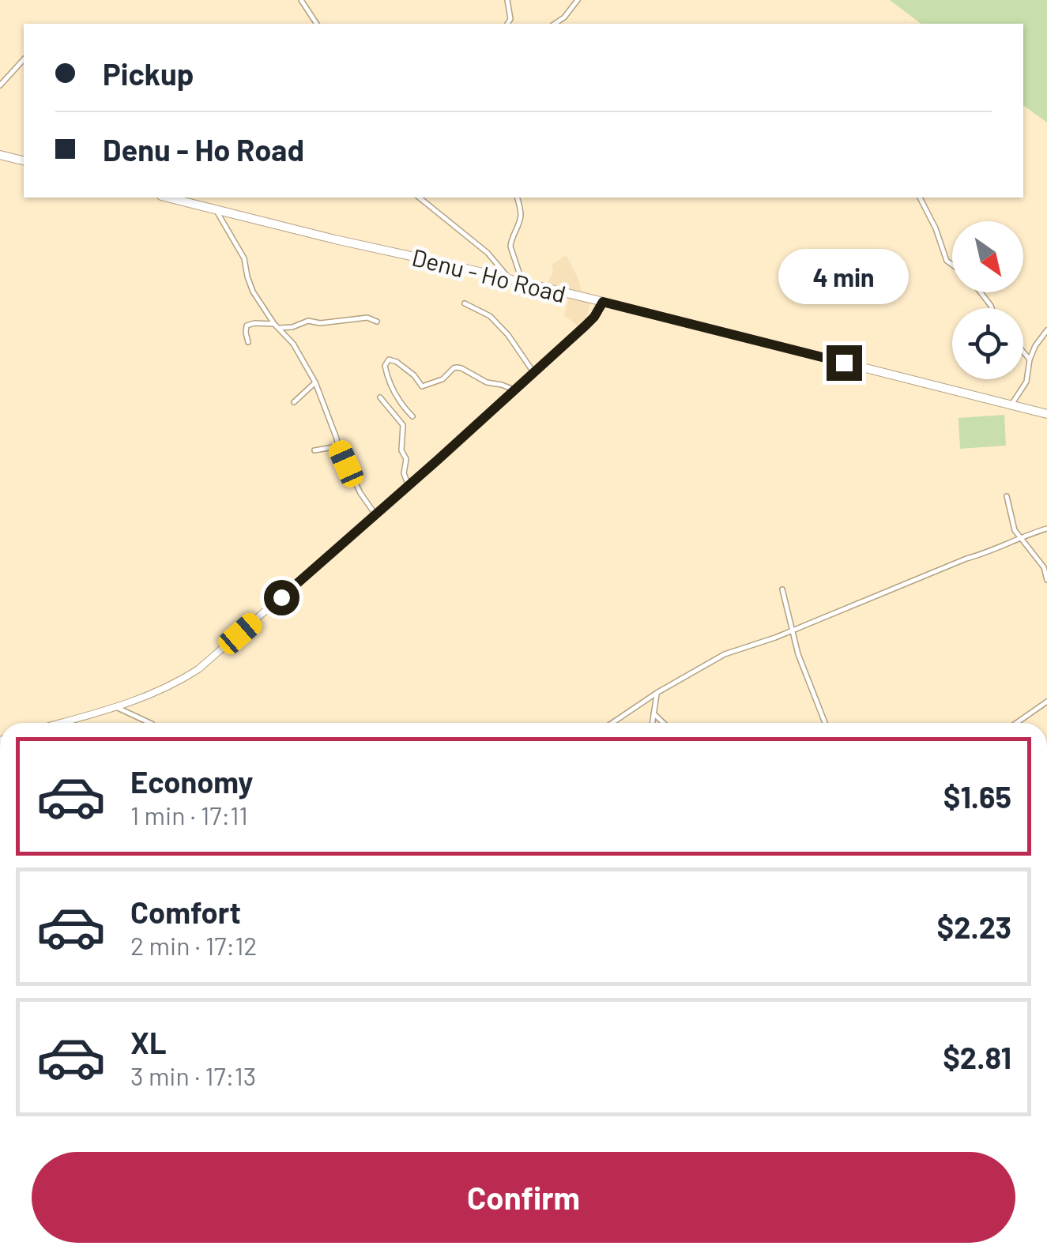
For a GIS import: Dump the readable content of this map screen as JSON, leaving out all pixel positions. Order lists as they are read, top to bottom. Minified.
{"streets":{"main road":["Denu - Ho Road"]},"north":"bottom right","page":{"banner":["Pickup","Denu - Ho Road"],"bubble":"4 min","list":[{"name":"Economy","note":"1 min · 17:11","value":"$1.65"},{"name":"Comfort","note":"2 min · 17:12","value":"$2.23"},{"name":"XL","note":"3 min · 17:13","value":"$2.81"}],"buttons":"Confirm"}}
